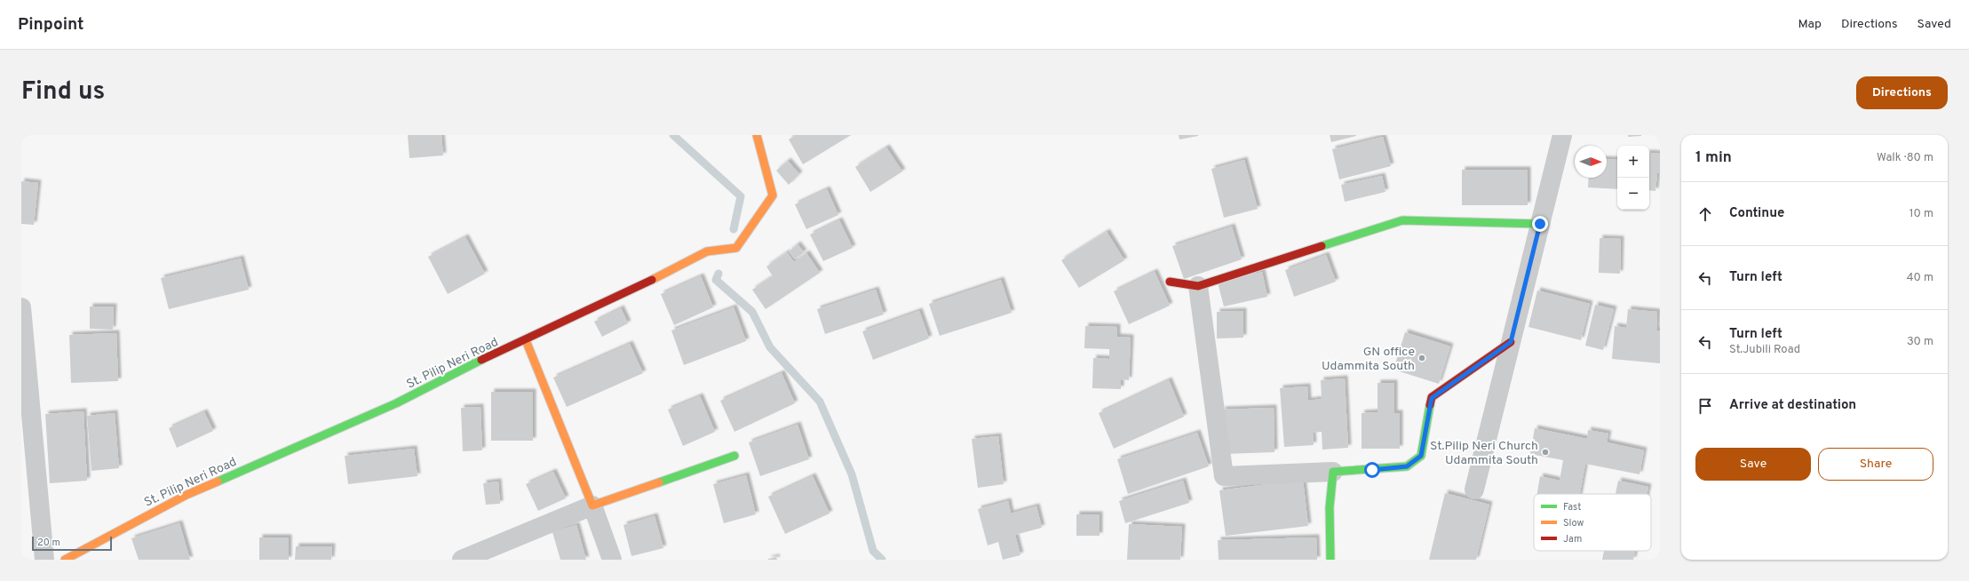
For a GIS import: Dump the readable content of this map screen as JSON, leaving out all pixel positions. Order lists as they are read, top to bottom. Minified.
{"streets":{"street":["St. Pilip Neri Road"]},"places":["GN office Udammita South","St.Pilip Neri Church Udammita South"],"legend":["Fast","Slow","Jam"],"scale_bar":"20 m","north":"right","page":{"header":"Pinpoint","nav":["Map","Directions","Saved"],"title":"Find us","buttons":["Directions",["Save","Share"]],"heading":["1 min","Walk · 80 m"],"map_buttons":["+","−"],"list":[["Continue","10 m"],["Turn left","40 m"],["Turn left","St.Jubili Road","30 m"],"Arrive at destination"],"scale":"20 m"}}
